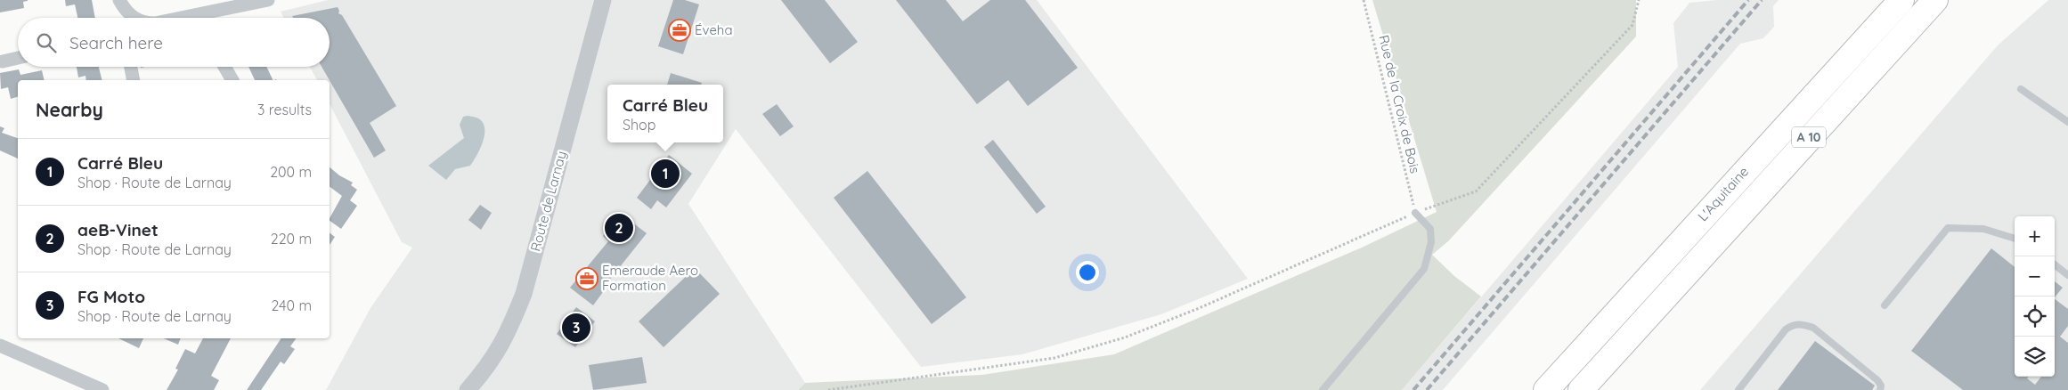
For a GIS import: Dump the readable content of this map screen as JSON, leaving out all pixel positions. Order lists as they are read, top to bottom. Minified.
{"streets":{"highway":["A 10","L'Aquitaine"],"street":["Route de Larnay"],"path":["Rue de la Croix de Bois"]},"places":{"office":["Éveha","Emeraude Aero Formation"]},"page":{"search":"Search here","heading":["Nearby","3 results"],"popup":["Carré Bleu","Shop"],"list":[{"mark":"1","name":"Carré Bleu","note":"Shop · Route de Larnay","value":"200 m"},{"mark":"2","name":"aeB-Vinet","note":"Shop · Route de Larnay","value":"220 m"},{"mark":"3","name":"FG Moto","note":"Shop · Route de Larnay","value":"240 m"}],"pins":["1","2","3"],"map_buttons":["+","−"]}}
